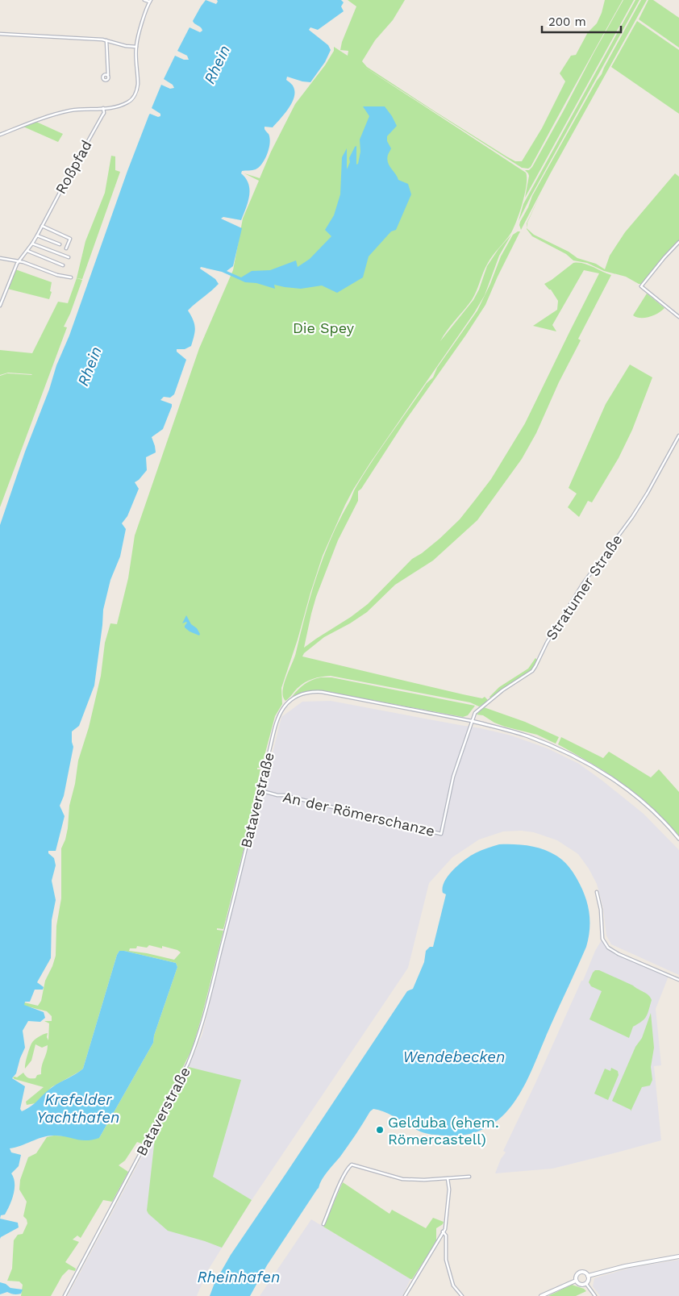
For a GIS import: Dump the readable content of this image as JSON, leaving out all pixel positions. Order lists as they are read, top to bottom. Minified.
{"streets":{"street":["Roßpfad","Stratumer Straße","Bataverstraße","An der Römerschanze"]},"crossings":[["Stratumer Straße","Bataverstraße"],["Stratumer Straße","An der Römerschanze"],["Bataverstraße","An der Römerschanze"]],"water":["Rhein","Wendebecken","Krefelder Yachthafen","Rheinhafen"],"parks":["Die Spey"],"places":["Gelduba (ehem. Römercastell)"],"scale_bar":"200 m"}
